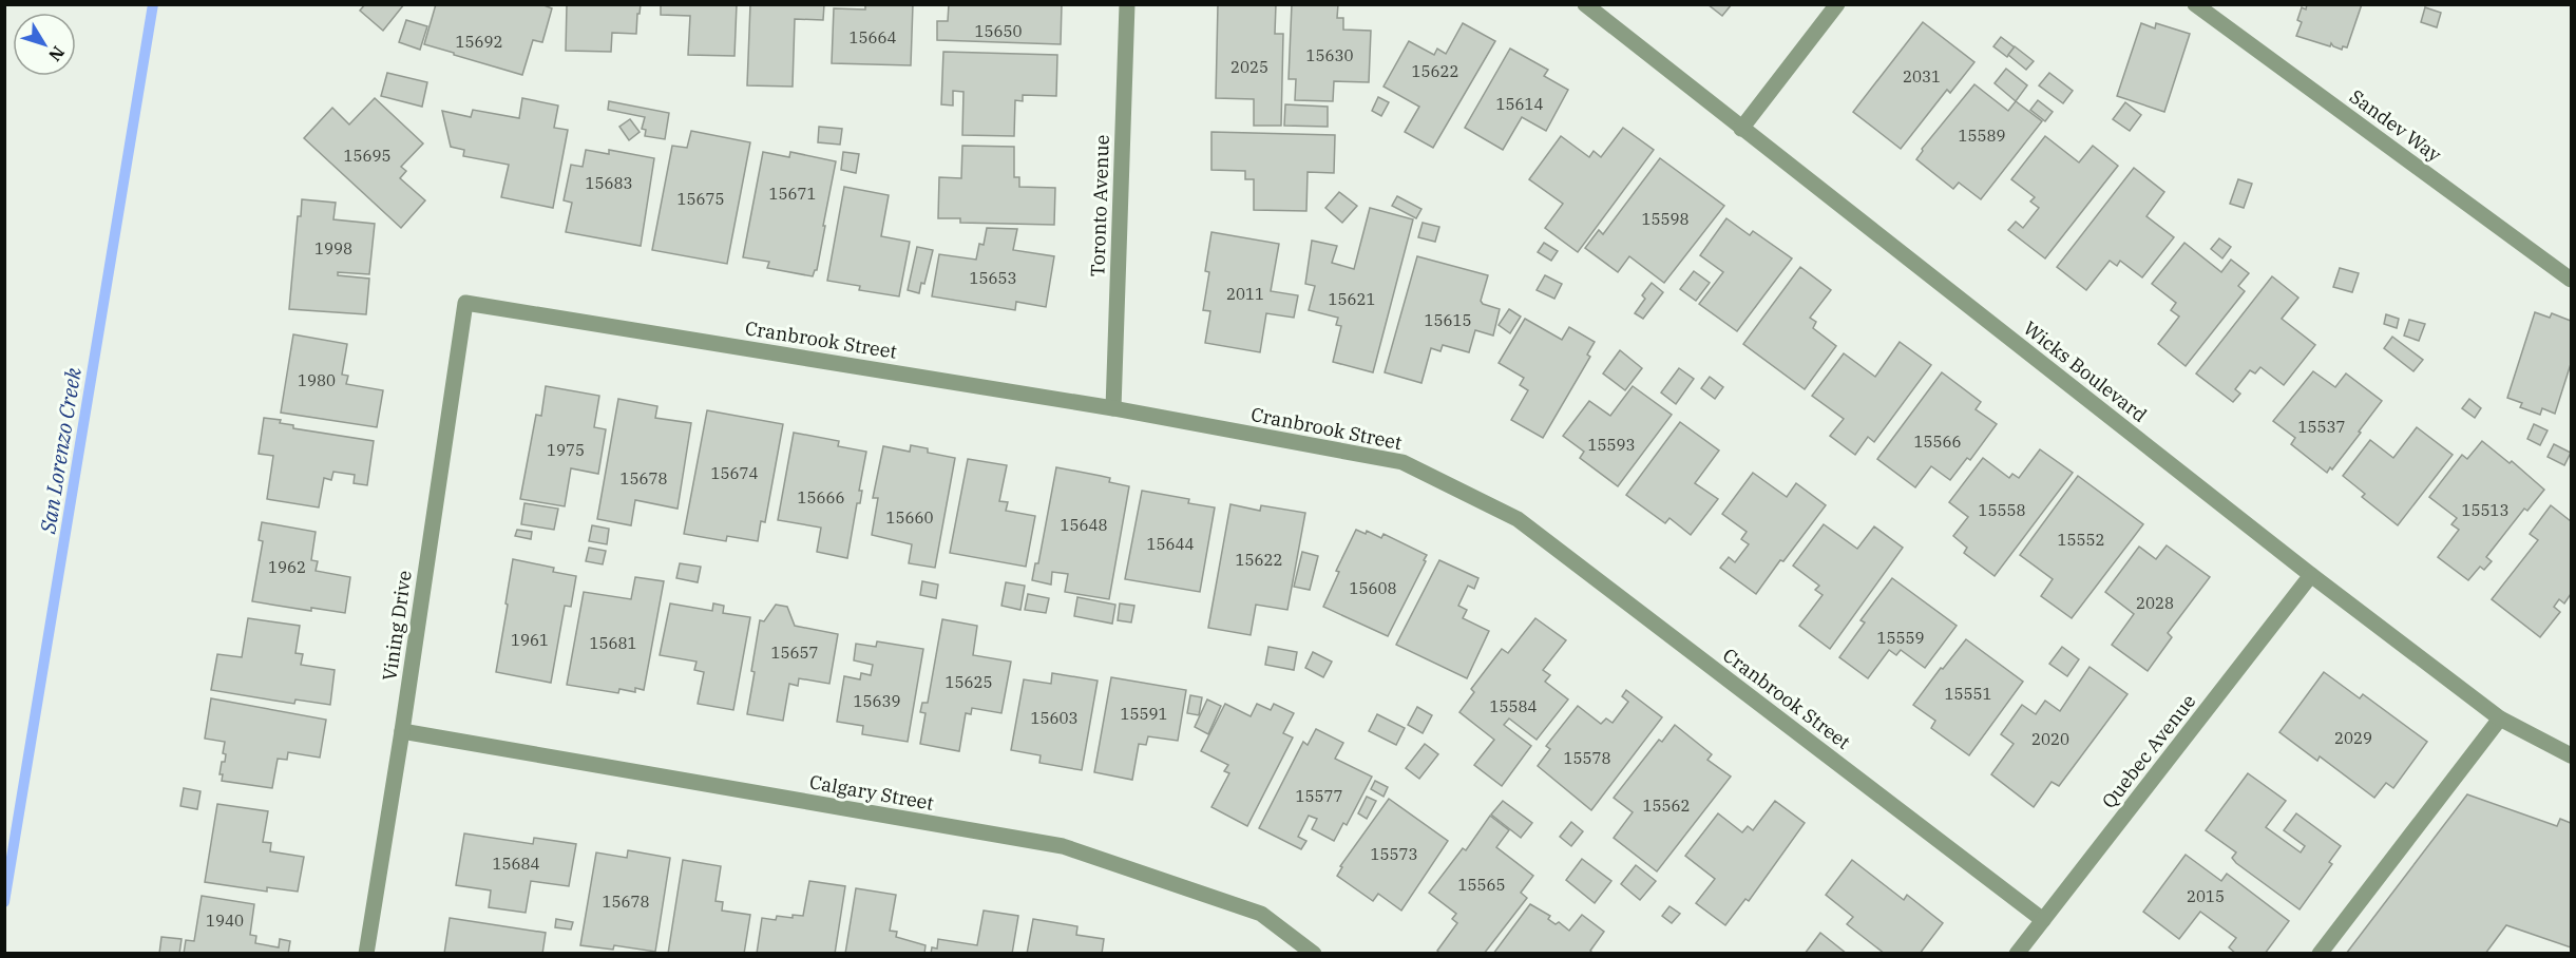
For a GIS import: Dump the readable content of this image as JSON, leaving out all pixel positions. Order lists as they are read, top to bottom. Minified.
{"streets":{"street":["Sandev Way","Toronto Avenue","Cranbrook Street","Wicks Boulevard","Vining Drive","Quebec Avenue","Calgary Street"]},"crossings":[["Toronto Avenue","Cranbrook Street"],["Cranbrook Street","Vining Drive"],["Cranbrook Street","Quebec Avenue"],["Wicks Boulevard","Quebec Avenue"],["Vining Drive","Calgary Street"]],"water":["San Lorenzo Creek"],"house_numbers":["15650","15664","15692","15630","2025","15622","2031","15614","15589","15695","15683","15671","15675","15598","1998","15653","2011","15621","15615","1980","15537","15566","15593","1975","15674","15678","15666","15558","15513","15660","15648","15552","15644","15622","1962","15608","2028","15559","1961","15681","15657","15625","15551","15639","15584","15591","15603","2029","2020","15578","15577","15562","15573","15684","15565","2015","15678","1940"],"north":"bottom right"}
